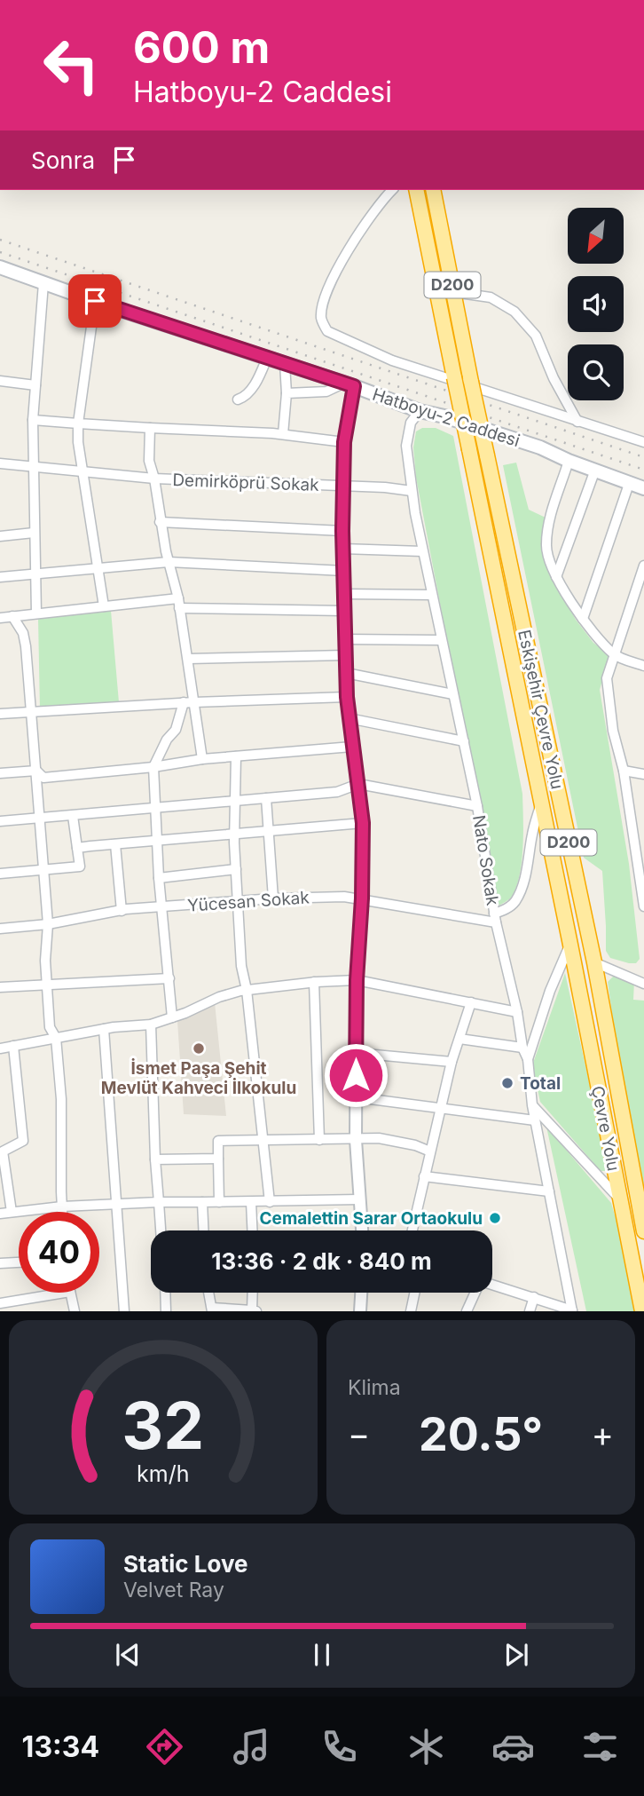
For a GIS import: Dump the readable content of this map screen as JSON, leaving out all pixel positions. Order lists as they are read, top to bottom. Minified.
{"streets":{"highway":["D200","Eskişehir Çevre Yolu","Çevre Yolu"],"main road":["Hatboyu-2 Caddesi"],"street":["Demirköprü Sokak","Nato Sokak","Yücesan Sokak"]},"crossings":[["Hatboyu-2 Caddesi","Nato Sokak"],["Demirköprü Sokak","Nato Sokak"],["Eskişehir Çevre Yolu","Çevre Yolu"],["Nato Sokak","Yücesan Sokak"]],"places":["İsmet Paşa Şehit Mevlüt Kahveci İlkokulu","Total","Cemalettin Sarar Ortaokulu"],"north":"bottom left","page":{"turn":["600 m","Hatboyu-2 Caddesi"],"then":"Sonra","limit":"40","trip":"13:36 · 2 dk · 840 m","tile":"Klima","heat":["−","20.5°","+"],"song":["Static Love","Velvet Ray"],"tabs":"13:34","gauge":["32","km/h"]}}
